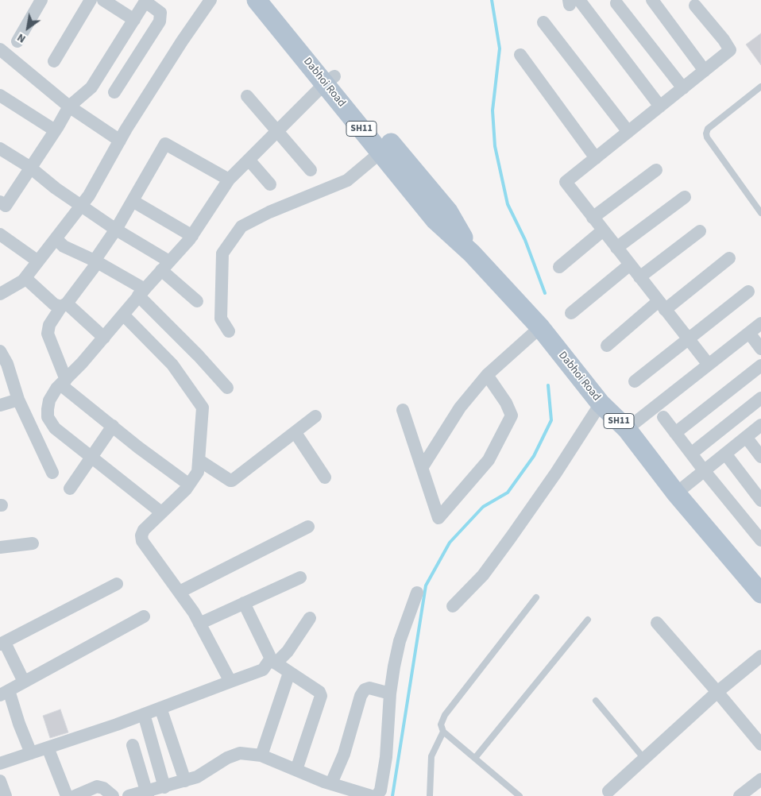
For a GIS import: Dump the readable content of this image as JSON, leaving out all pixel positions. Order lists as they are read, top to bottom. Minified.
{"streets":{"main road":["Dabhoi Road","SH11"]},"north":"bottom left"}
